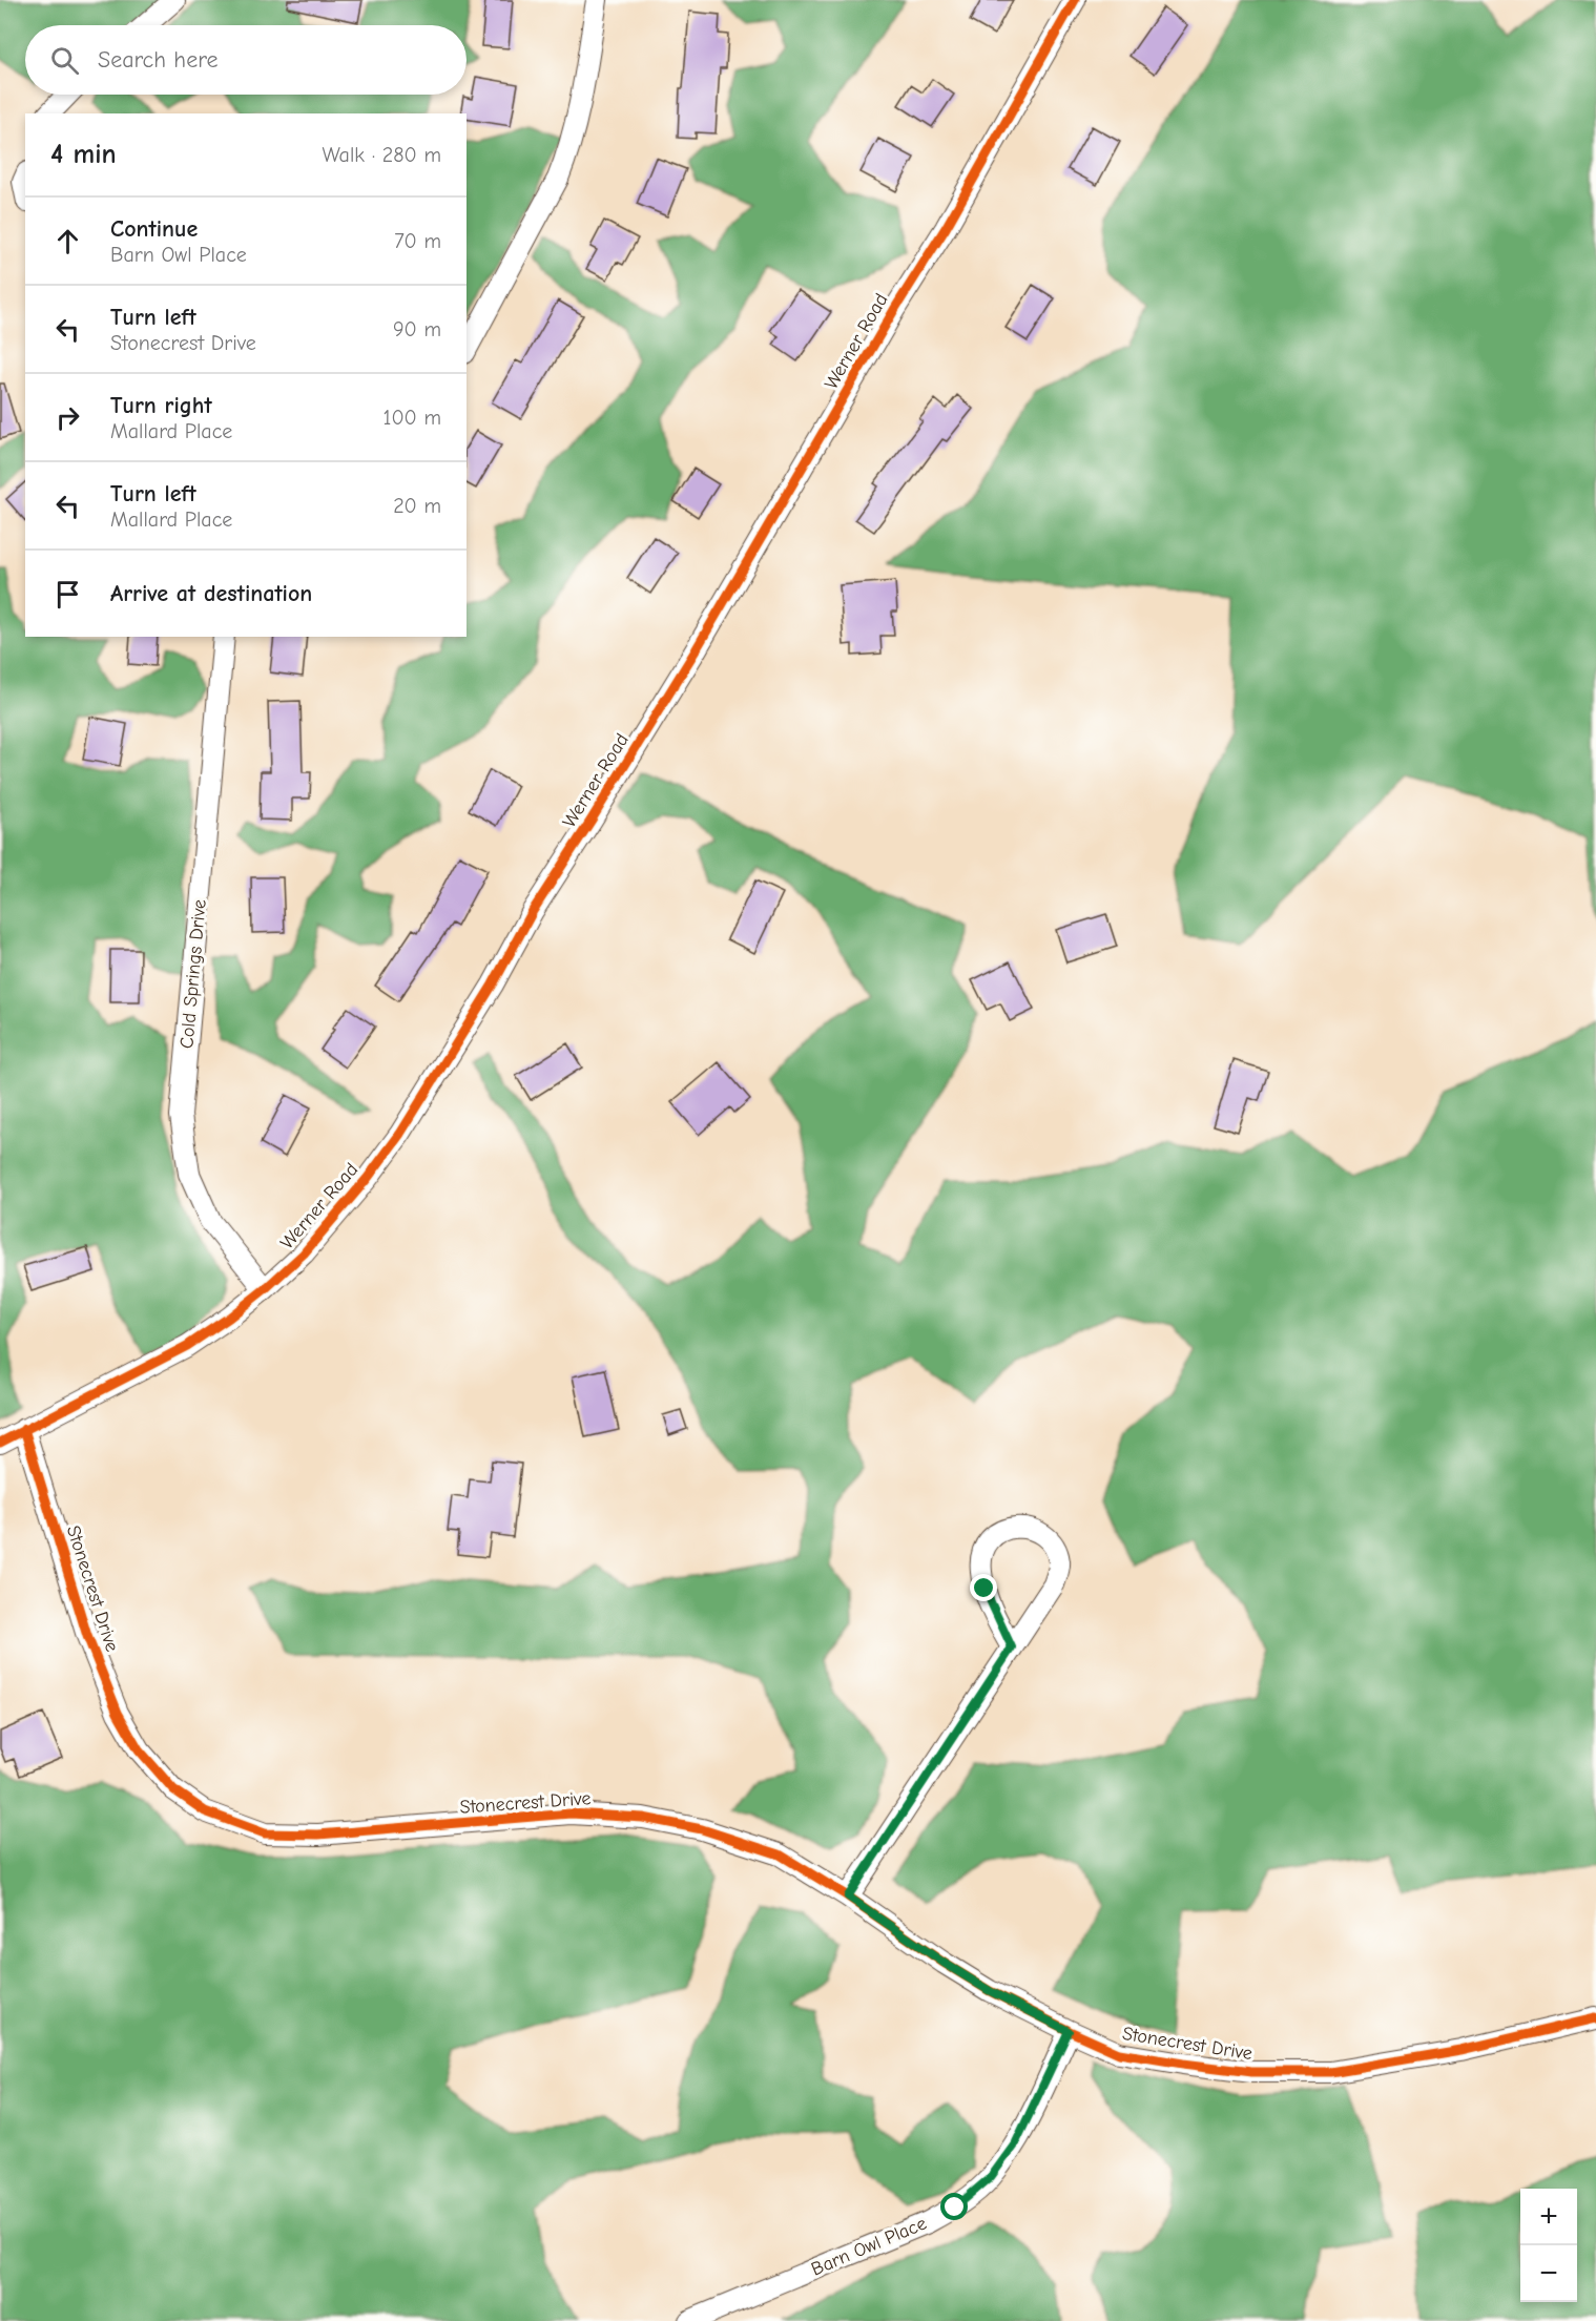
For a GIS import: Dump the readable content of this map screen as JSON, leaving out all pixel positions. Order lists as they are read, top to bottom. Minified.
{"streets":{"street":["Werner Road","Cold Springs Drive","Stonecrest Drive","Barn Owl Place"]},"crossings":[["Werner Road","Cold Springs Drive"],["Werner Road","Stonecrest Drive"],["Stonecrest Drive","Barn Owl Place"]],"page":{"search":"Search here","heading":["4 min","Walk · 280 m"],"list":[["Continue","Barn Owl Place","70 m"],["Turn left","Stonecrest Drive","90 m"],["Turn right","Mallard Place","100 m"],["Turn left","Mallard Place","20 m"],"Arrive at destination"],"map_buttons":["+","−"]}}
